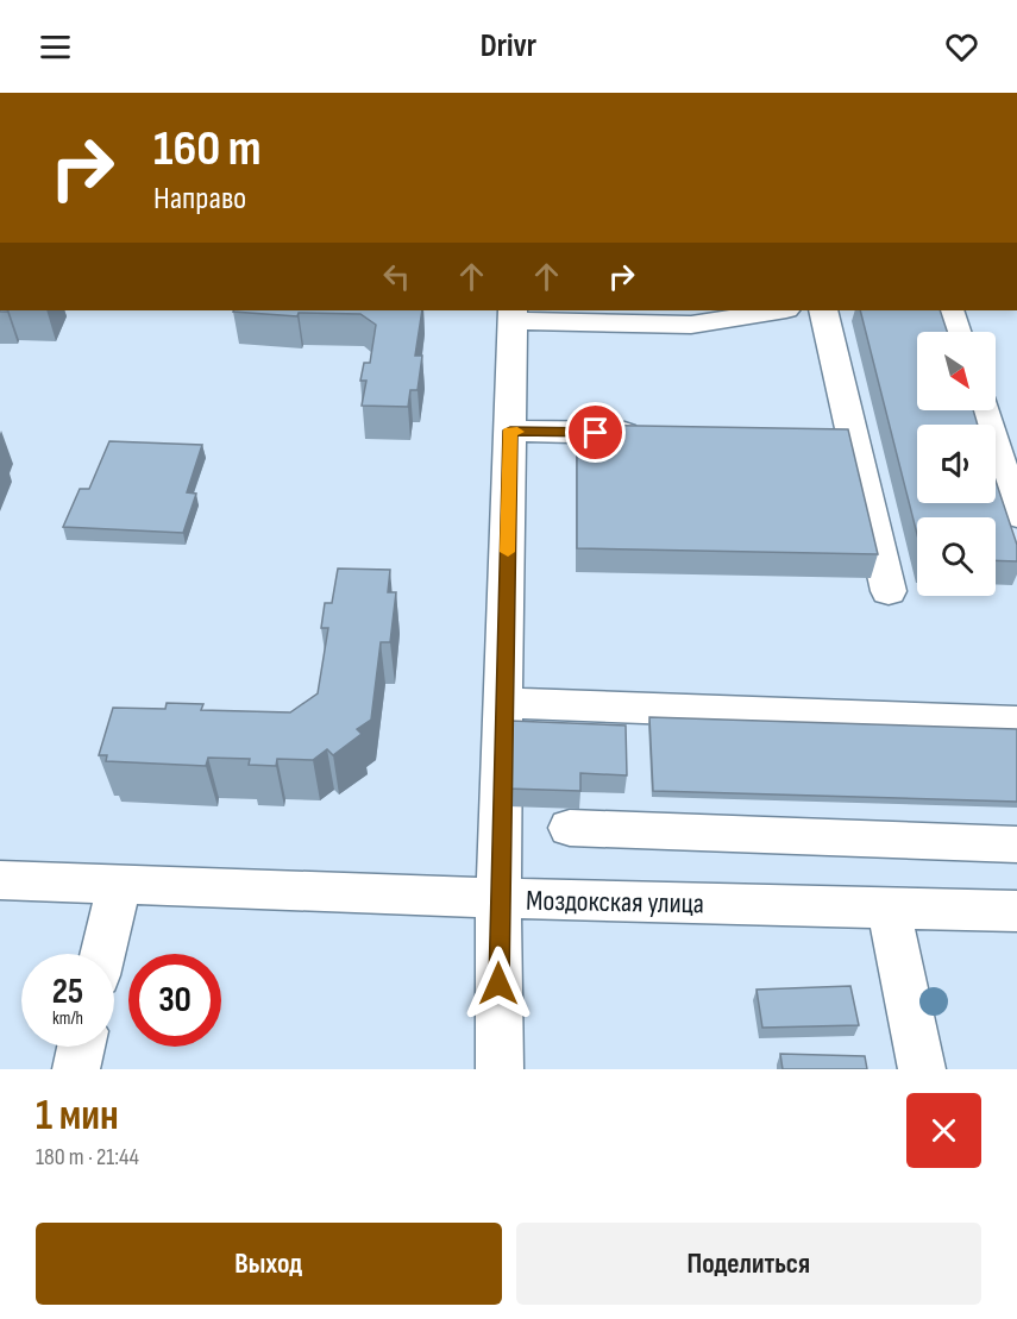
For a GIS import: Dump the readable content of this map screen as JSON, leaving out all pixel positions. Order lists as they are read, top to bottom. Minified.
{"streets":{"street":["Моздокская улица"]},"north":"bottom right","page":{"header":"Drivr","turn":["160 m","Направо"],"speed":"25 km/h","limit":"30","heading":["1 мин","180 m · 21:44"],"buttons":["Выход","Поделиться"]}}
